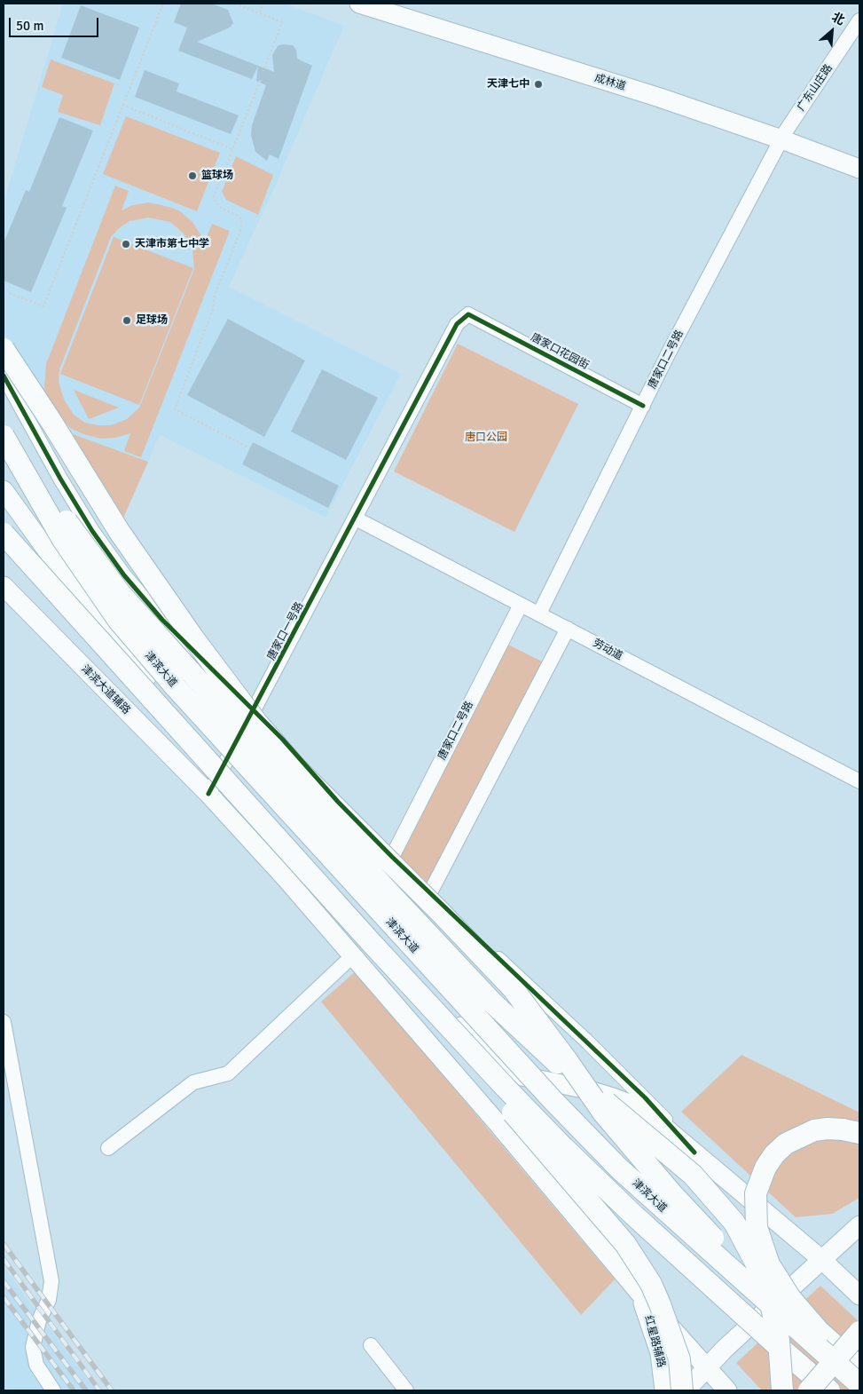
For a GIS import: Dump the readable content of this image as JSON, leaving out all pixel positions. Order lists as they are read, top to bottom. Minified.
{"streets":{"highway":["津滨大道"],"main road":["成林道","津滨大道辅路","红星路辅路"],"street":["广东山庄路","唐家口花园街","唐家口二号路","唐家口一号路","劳动道"]},"crossings":[["成林道","广东山庄路"],["成林道","唐家口二号路"],["广东山庄路","唐家口二号路"],["唐家口花园街","唐家口二号路"],["唐家口花园街","唐家口一号路"],["唐家口二号路","劳动道"],["唐家口一号路","劳动道"],["唐家口一号路","津滨大道辅路"],["津滨大道辅路","红星路辅路"]],"parks":["唐口公园"],"places":["天津七中","篮球场","天津市第七中学","足球场"],"scale_bar":"50 m","north":"top right"}
